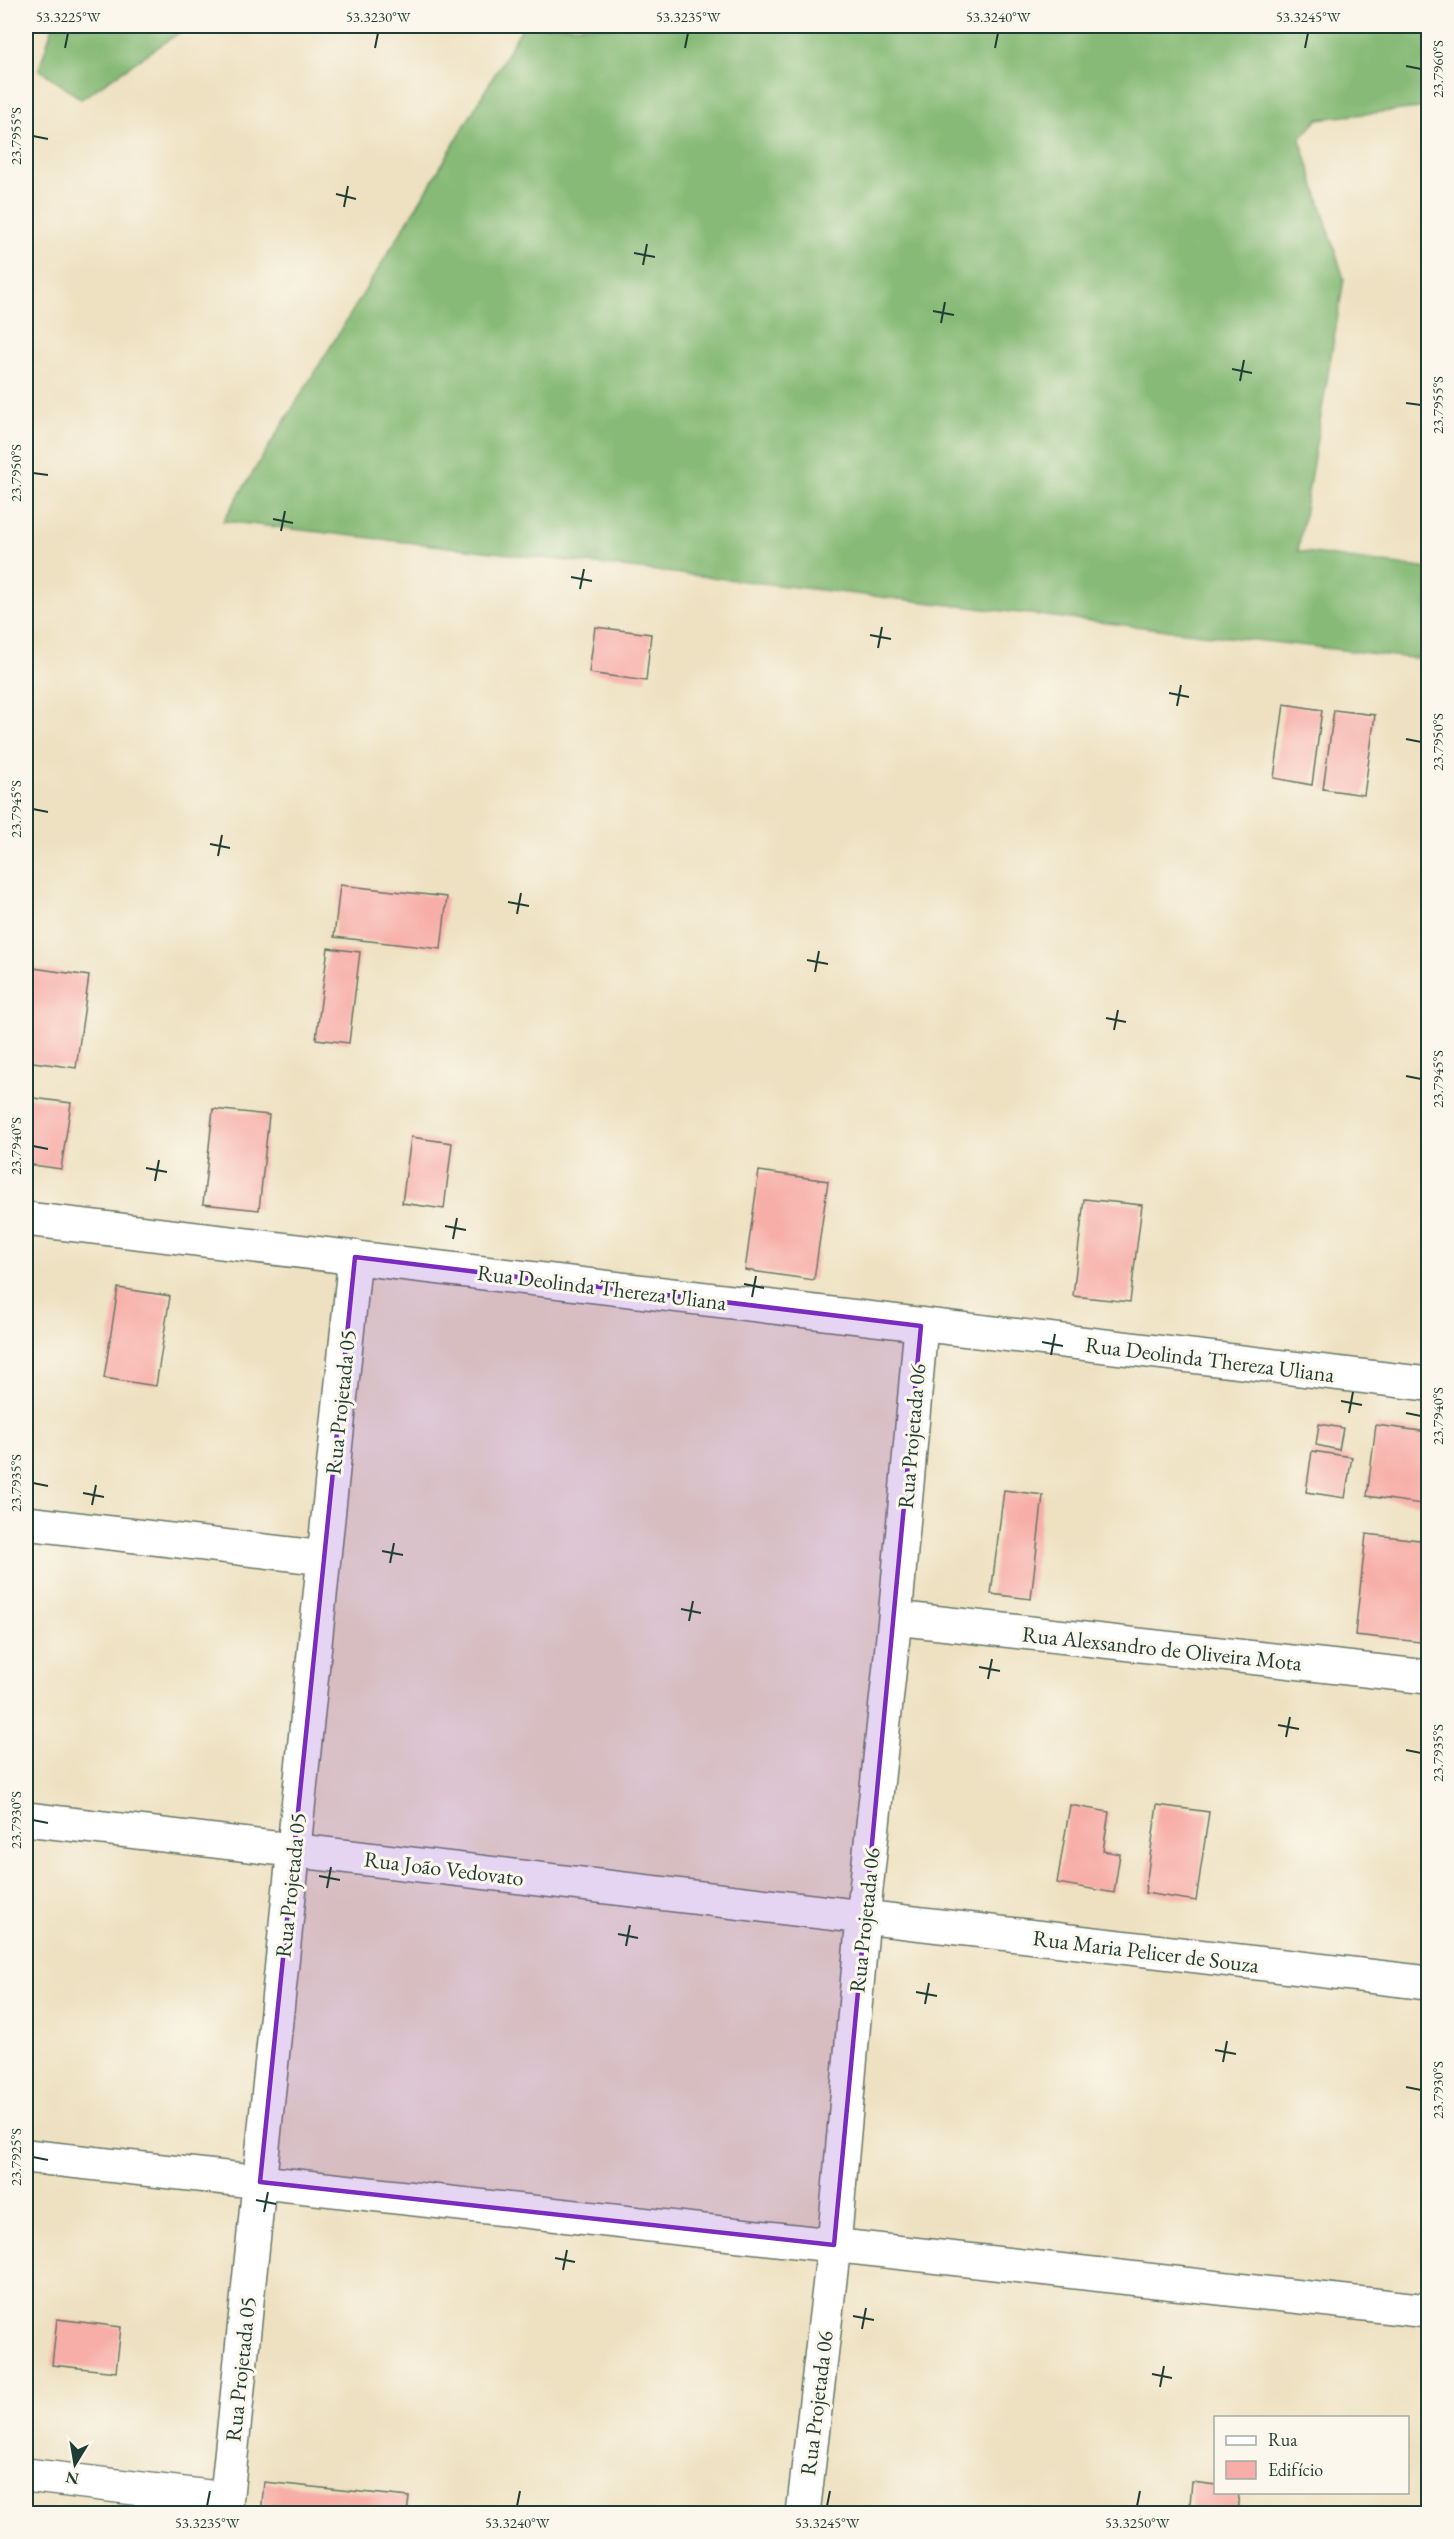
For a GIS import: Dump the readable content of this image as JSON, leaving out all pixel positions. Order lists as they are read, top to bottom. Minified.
{"streets":{"street":["Rua Deolinda Thereza Uliana","Rua Projetada 05","Rua Projetada 06","Rua Alexsandro de Oliveira Mota","Rua João Vedovato","Rua Maria Pelicer de Souza"]},"crossings":[["Rua Deolinda Thereza Uliana","Rua Projetada 05"],["Rua Deolinda Thereza Uliana","Rua Projetada 06"],["Rua Projetada 05","Rua João Vedovato"],["Rua Projetada 06","Rua Alexsandro de Oliveira Mota"],["Rua Projetada 06","Rua João Vedovato"],["Rua Projetada 06","Rua Maria Pelicer de Souza"],["Rua João Vedovato","Rua Maria Pelicer de Souza"]],"legend":["Rua","Edifício"],"north":"bottom","coordinates":["53.3225°W","53.3230°W","53.3235°W","53.3240°W","53.3245°W","23.7960°S","23.7955°S","23.7950°S","23.7945°S","23.7940°S","23.7935°S","23.7930°S","23.7925°S","53.3250°W"]}
